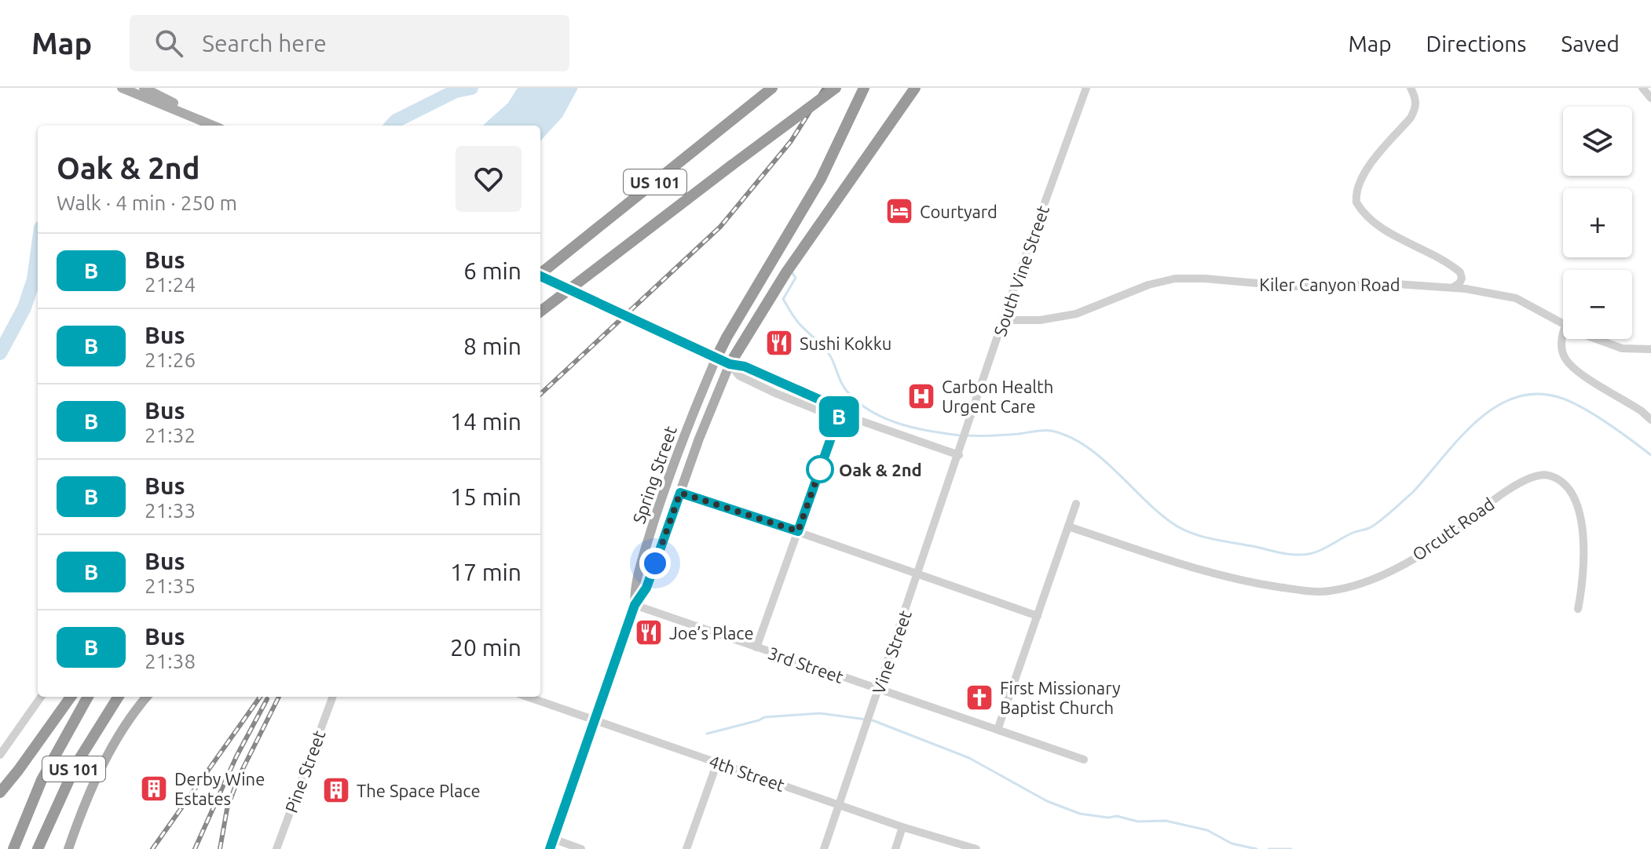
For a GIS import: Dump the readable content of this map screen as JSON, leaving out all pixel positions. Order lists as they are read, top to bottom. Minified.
{"streets":{"highway":["US 101"],"main road":["Spring Street"],"street":["South Vine Street","Kiler Canyon Road","Orcutt Road","Vine Street","3rd Street","Pine Street","4th Street"]},"crossings":[["South Vine Street","Kiler Canyon Road"],["South Vine Street","Vine Street"],["Spring Street","3rd Street"],["Spring Street","4th Street"],["Vine Street","3rd Street"],["Vine Street","4th Street"]],"places":{"hotel":["Courtyard"],"restaurant":["Sushi Kokku","Joe’s Place"],"hospital":["Carbon Health Urgent Care"],"other":["Oak & 2nd"],"church":["First Missionary Baptist Church"],"building":["Derby Wine Estates","The Space Place"]},"lines":["bus line B"],"page":{"header":"Map","search":"Search here","nav":["Map","Directions","Saved"],"on_map":"B","map_buttons":["+","−"],"heading":["Oak & 2nd","Walk · 4 min · 250 m"],"list":[{"mark":"B","name":"Bus","note":"21:24","value":"6 min"},{"mark":"B","name":"Bus","note":"21:26","value":"8 min"},{"mark":"B","name":"Bus","note":"21:32","value":"14 min"},{"mark":"B","name":"Bus","note":"21:33","value":"15 min"},{"mark":"B","name":"Bus","note":"21:35","value":"17 min"},{"mark":"B","name":"Bus","note":"21:38","value":"20 min"}]}}
